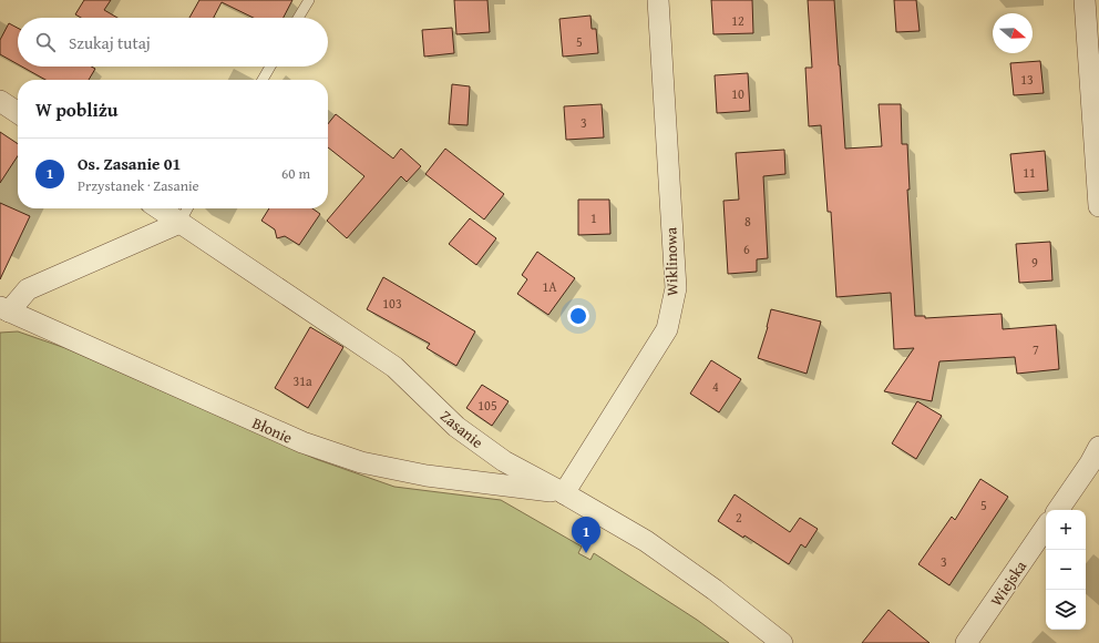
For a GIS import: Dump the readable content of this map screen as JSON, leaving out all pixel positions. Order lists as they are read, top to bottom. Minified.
{"streets":{"street":["Wiklinowa","Zasanie","Błonie","Wiejska"]},"crossings":[["Wiklinowa","Zasanie"],["Wiklinowa","Błonie"],["Zasanie","Błonie"]],"house_numbers":["12","5","13","10","3","11","1","8","6","9","1A","103","7","31a","4","105","5","2","3"],"north":"right","page":{"search":"Szukaj tutaj","heading":"W pobliżu","list":[{"mark":"1","name":"Os. Zasanie 01","note":"Przystanek · Zasanie","value":"60 m"}],"map_buttons":["+","−"],"pins":"1"}}
